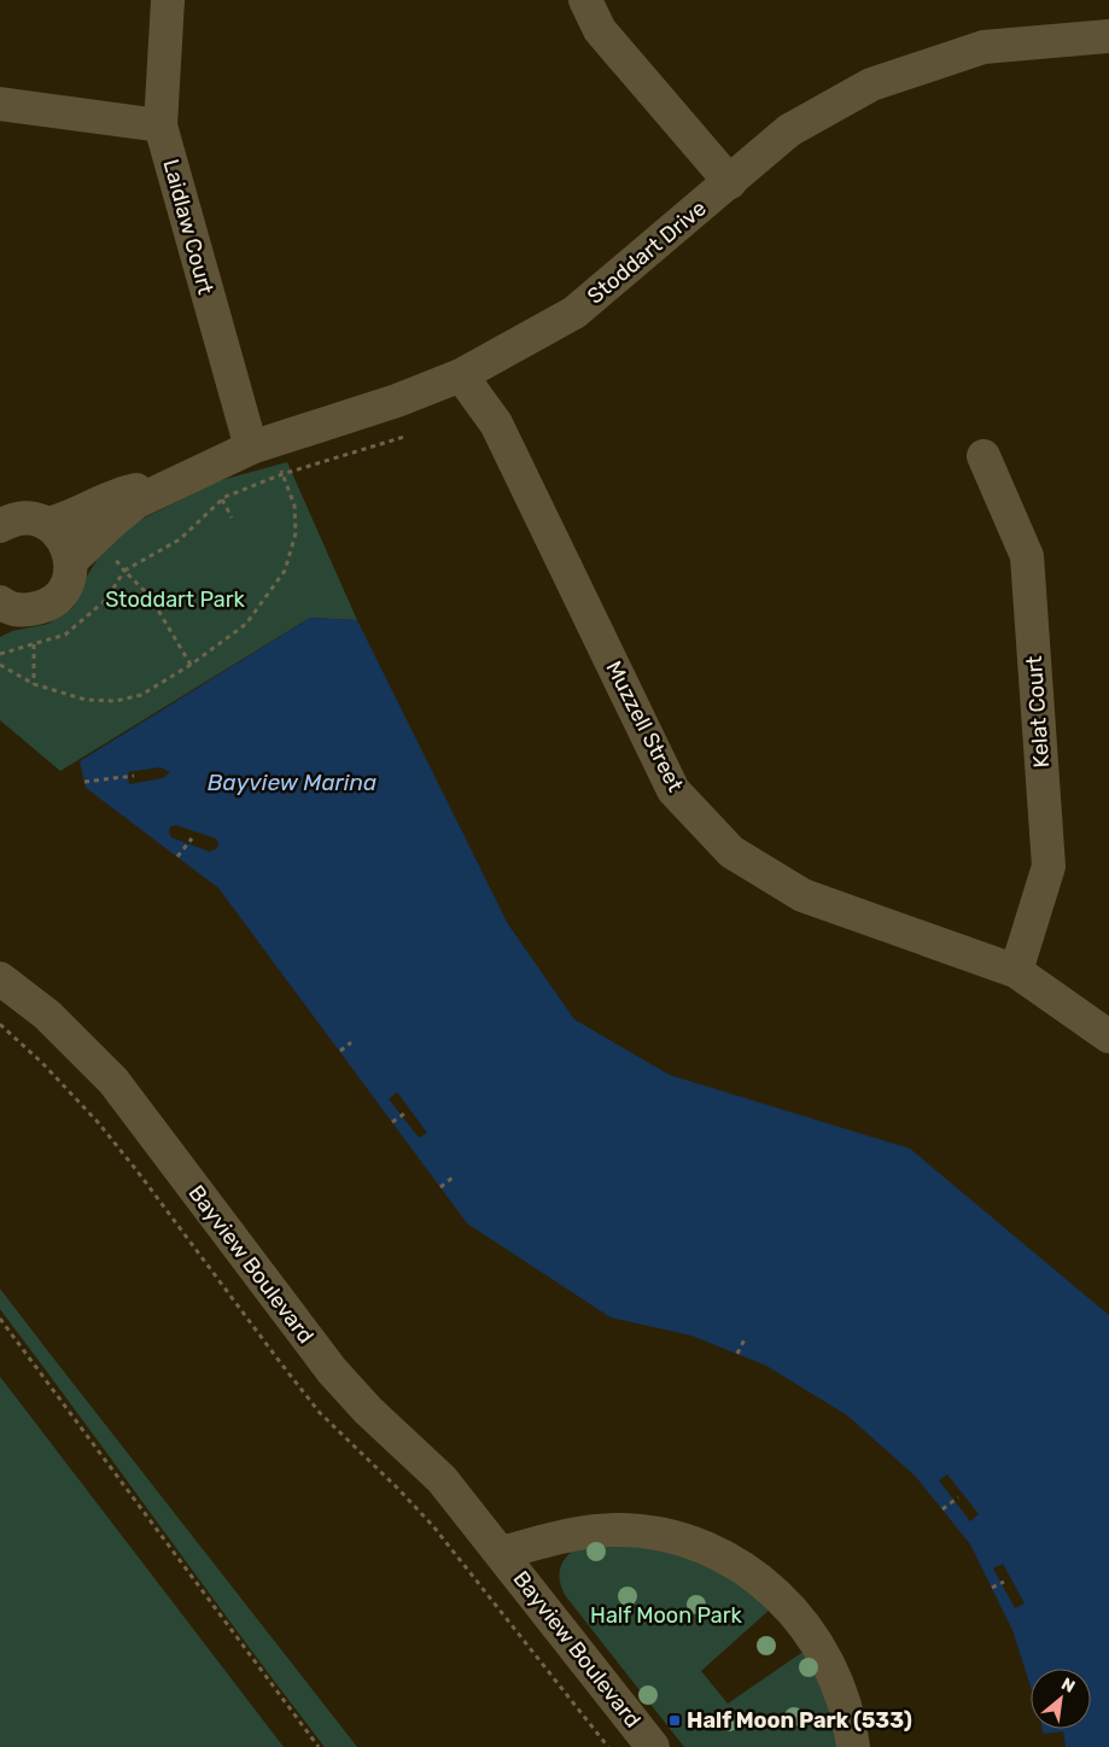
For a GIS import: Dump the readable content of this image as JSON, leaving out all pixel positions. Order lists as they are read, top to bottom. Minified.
{"streets":{"street":["Laidlaw Court","Stoddart Drive","Kelat Court","Muzzell Street","Bayview Boulevard"]},"crossings":[["Laidlaw Court","Stoddart Drive"],["Stoddart Drive","Muzzell Street"],["Kelat Court","Muzzell Street"]],"water":["Bayview Marina"],"parks":["Stoddart Park","Half Moon Park"],"places":{"transit":["Half Moon Park (533)"]},"north":"top right"}
